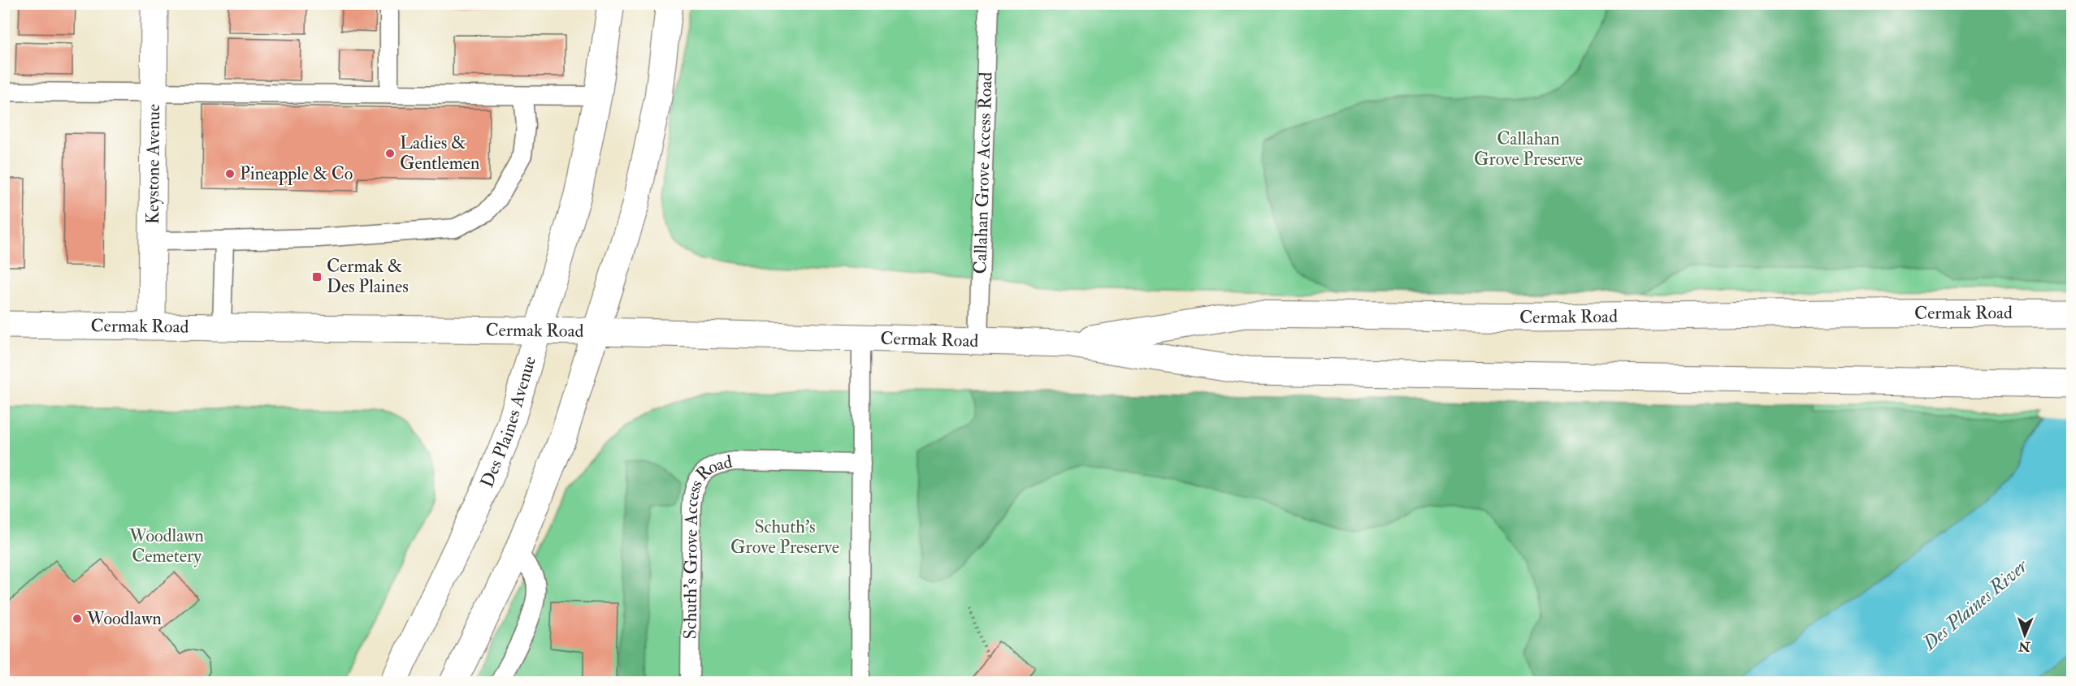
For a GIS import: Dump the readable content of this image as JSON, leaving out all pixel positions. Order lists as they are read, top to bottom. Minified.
{"streets":{"main road":["Keystone Avenue","Cermak Road","Des Plaines Avenue"],"lane":["Callahan Grove Access Road","Schuth's Grove Access Road"]},"crossings":[["Keystone Avenue","Cermak Road"],["Callahan Grove Access Road","Cermak Road"],["Cermak Road","Des Plaines Avenue"]],"water":["Des Plaines River"],"parks":["Callahan Grove Preserve","Schuth's Grove Preserve","Woodlawn Cemetery"],"places":{"other":["Ladies & Gentlemen","Pineapple & Co","Woodlawn"],"transit":["Cermak & Des Plaines"]},"north":"bottom"}
